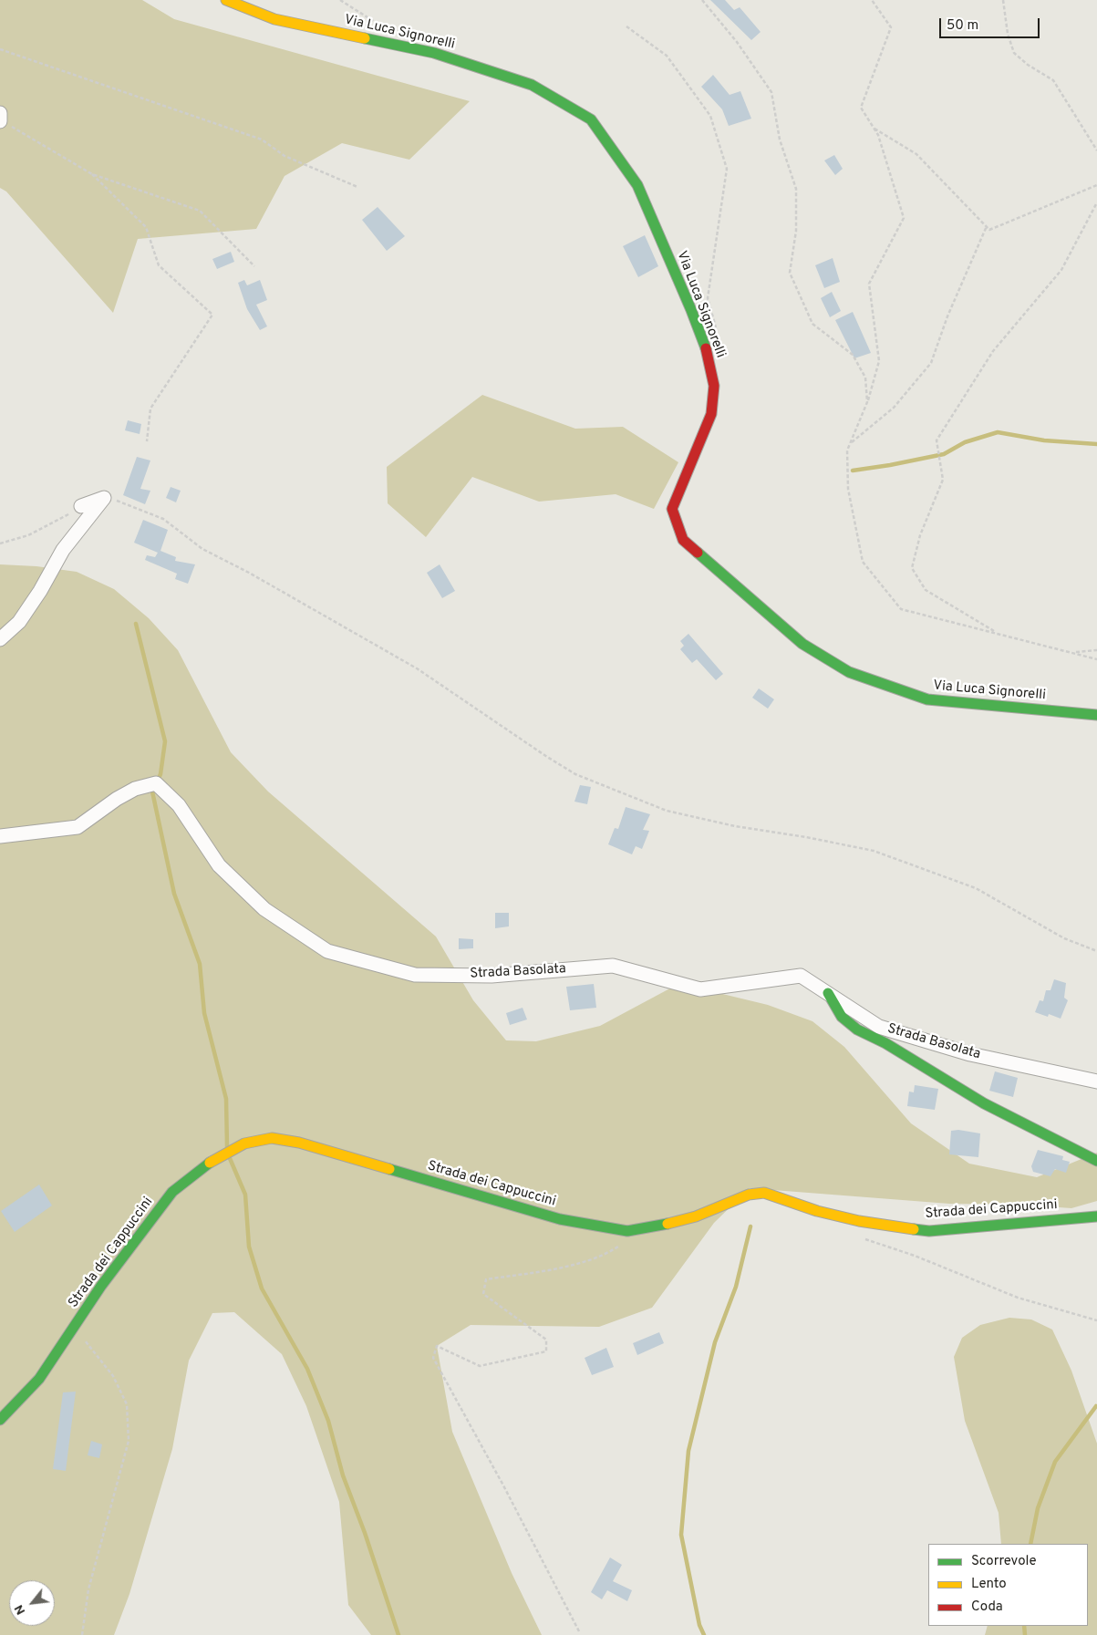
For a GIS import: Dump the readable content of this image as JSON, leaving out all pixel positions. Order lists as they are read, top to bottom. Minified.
{"streets":{"street":["Via Luca Signorelli","Strada Basolata","Strada dei Cappuccini"]},"legend":["Scorrevole","Lento","Coda"],"scale_bar":"50 m","north":"bottom left"}
